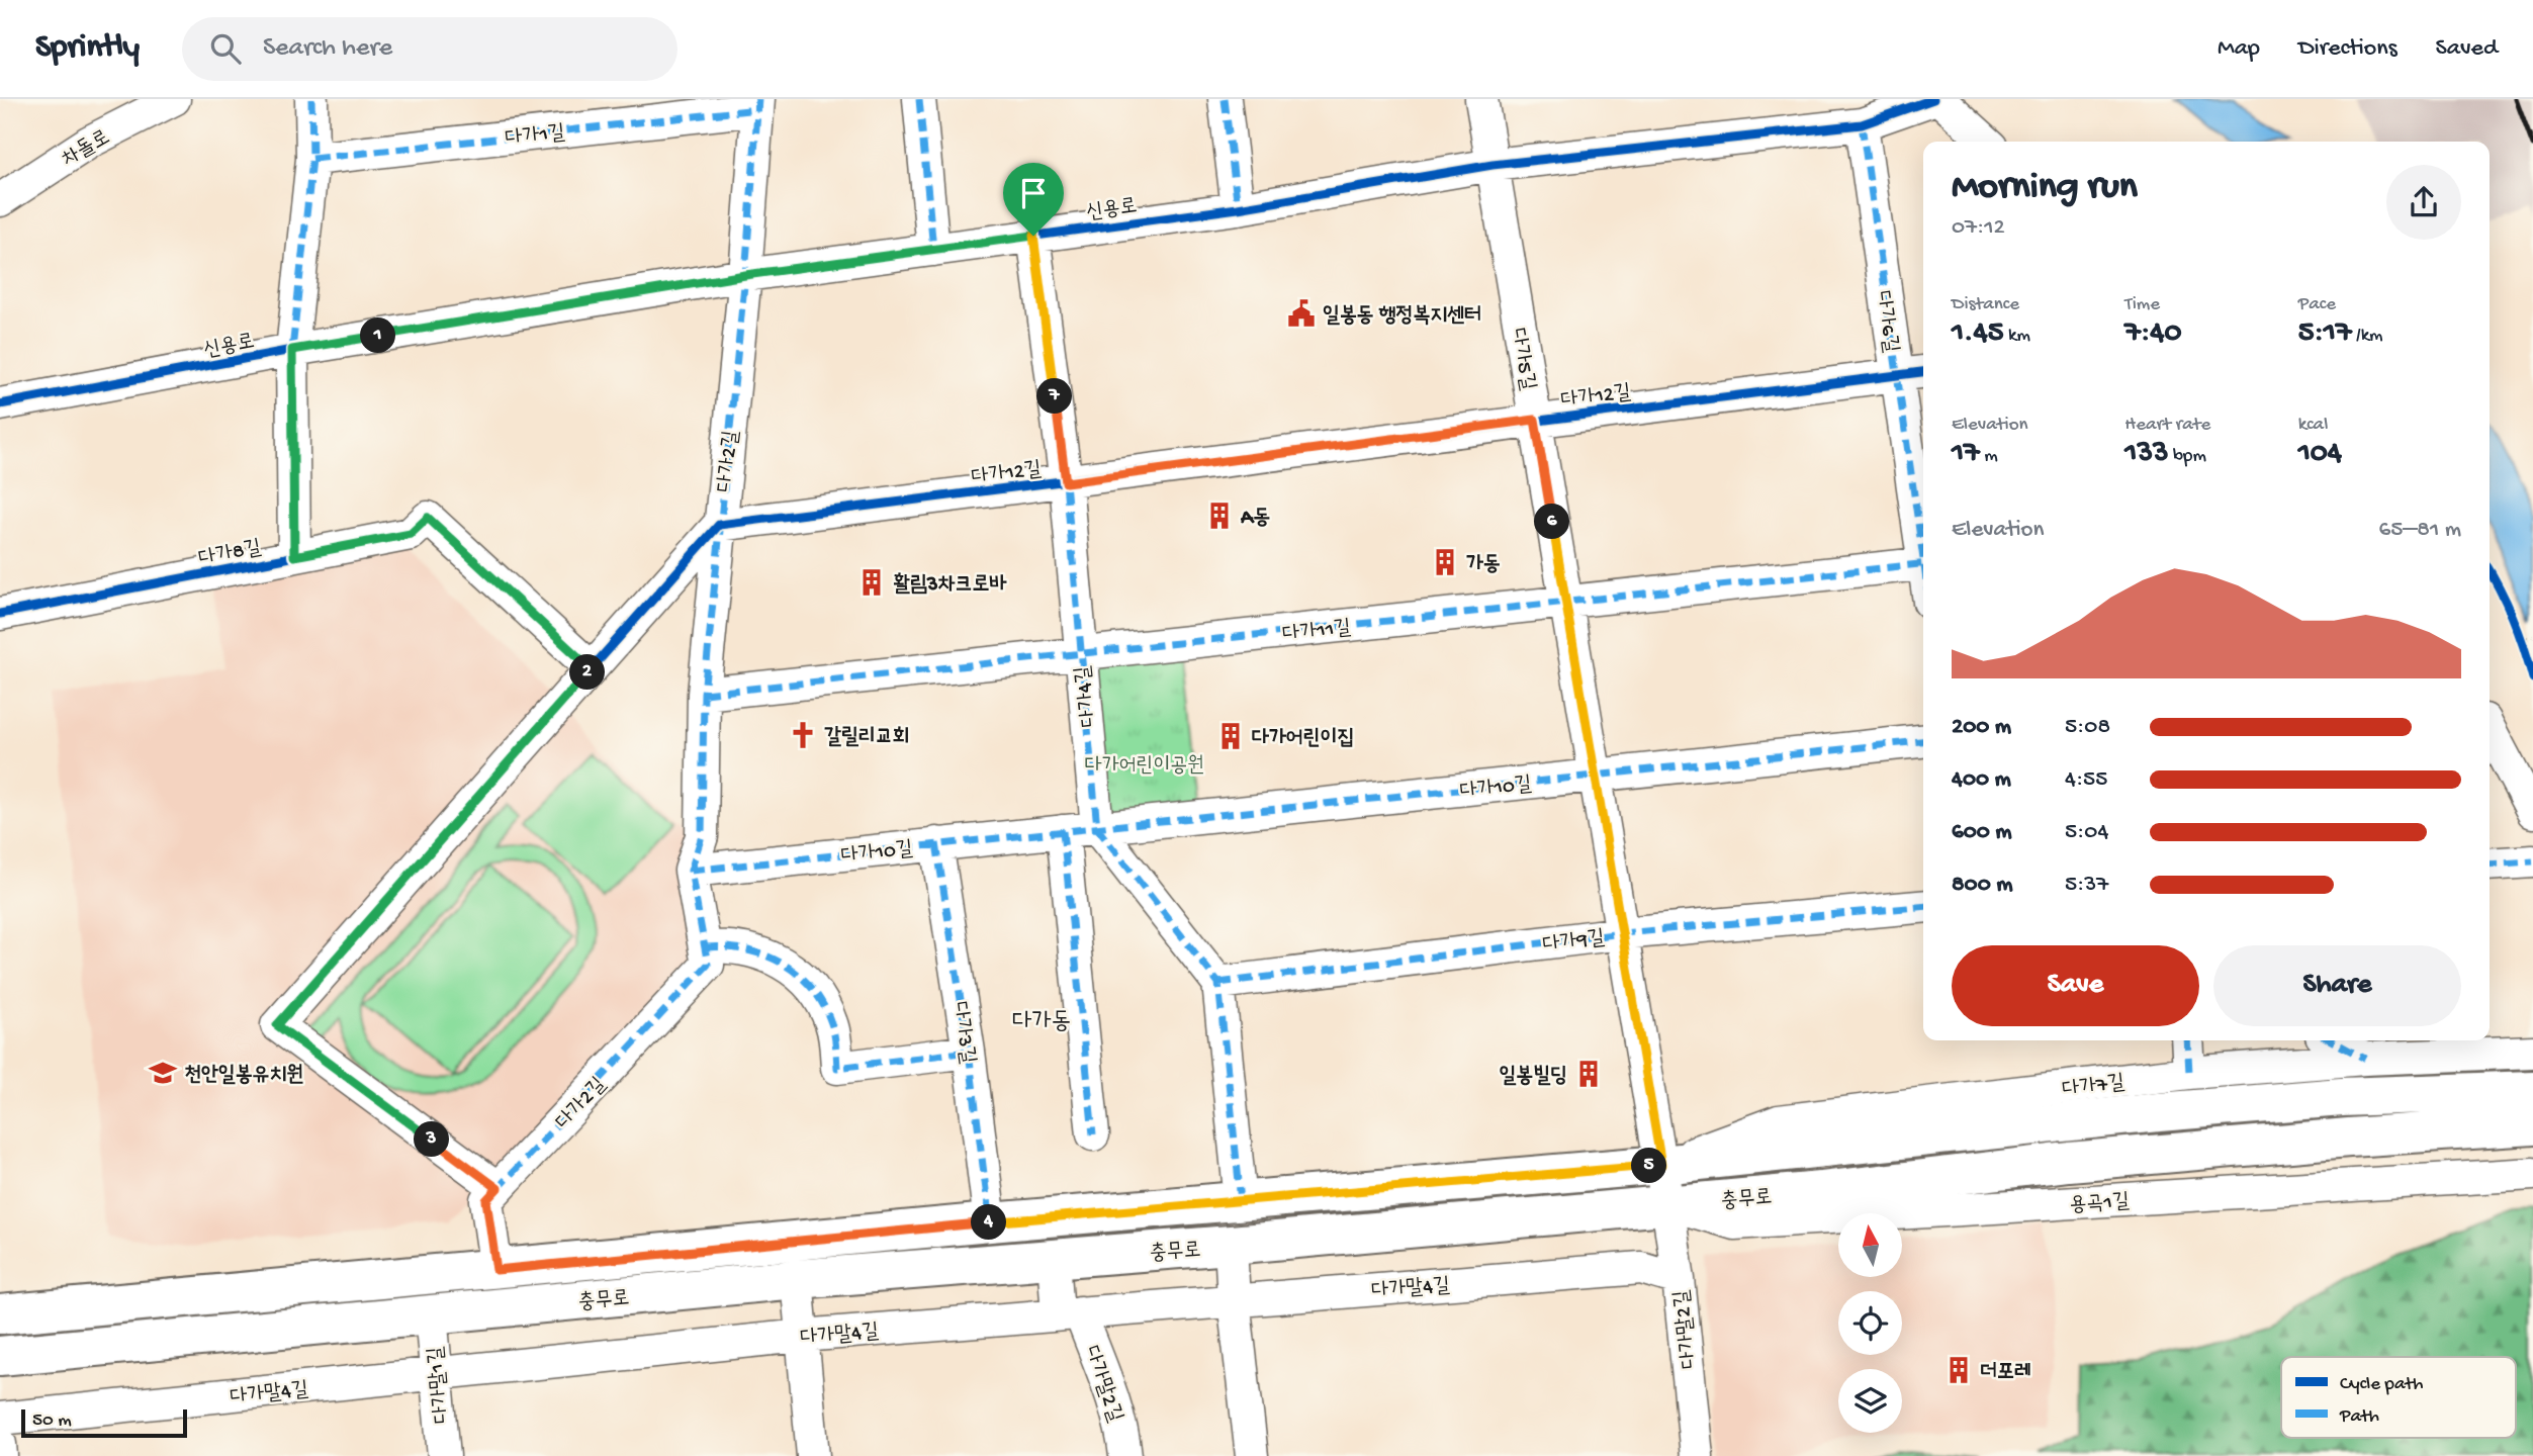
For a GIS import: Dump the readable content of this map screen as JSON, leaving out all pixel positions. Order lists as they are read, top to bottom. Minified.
{"streets":{"main road":["충무로"],"street":["다가1길","차돌로","신용로","다가6길","다가5길","다가12길","다가2길","다가8길","다가11길","다가4길","다가10길","다가9길","다가3길","다가7길","용곡1길","다가말4길","다가말2길","다가말1길"]},"crossings":[["다가1길","다가2길"],["신용로","다가6길"],["신용로","다가5길"],["신용로","다가2길"],["신용로","다가4길"],["다가6길","다가12길"],["다가5길","다가12길"],["다가5길","다가11길"],["다가5길","다가10길"],["다가5길","다가9길"],["다가5길","다가7길"],["다가5길","충무로"],["다가5길","용곡1길"],["다가5길","다가말2길"],["다가12길","다가2길"],["다가12길","다가4길"],["다가2길","다가11길"],["다가2길","다가10길"],["다가2길","충무로"],["다가11길","다가4길"],["다가4길","다가10길"],["다가10길","다가3길"],["다가3길","충무로"],["다가7길","충무로"],["충무로","용곡1길"],["충무로","다가말2길"],["충무로","다가말1길"],["용곡1길","다가말2길"],["다가말4길","다가말2길"],["다가말4길","다가말1길"]],"districts":["다가동"],"parks":["다가어린이공원"],"places":{"public building":["일봉동 행정복지센터"],"building":["A동","가동","활림3차크로바","다가어린이집","일봉빌딩","더포레"],"church":["갈릴리교회"],"school or university":["천안일봉유치원"]},"legend":["Cycle path","Path"],"scale_bar":"50 m","north":"top","page":{"header":"Sprintly","search":"Search here","nav":["Map","Directions","Saved"],"heading":["Morning run","07:12"],"stats":[["Distance","1.45 km"],["Time","7:40"],["Pace","5:17 /km"],["Elevation","17 m"],["Heart rate","133 bpm"],["kcal","104"]],"pins":["1","7","6","2","3","5","4"],"chart":["Elevation","65–81 m"],"list":[{"name":"200 m","note":"5:08"},{"name":"400 m","note":"4:55"},{"name":"600 m","note":"5:04"},{"name":"800 m","note":"5:37"}],"buttons":["Save","Share"],"scale":"50 m"}}
